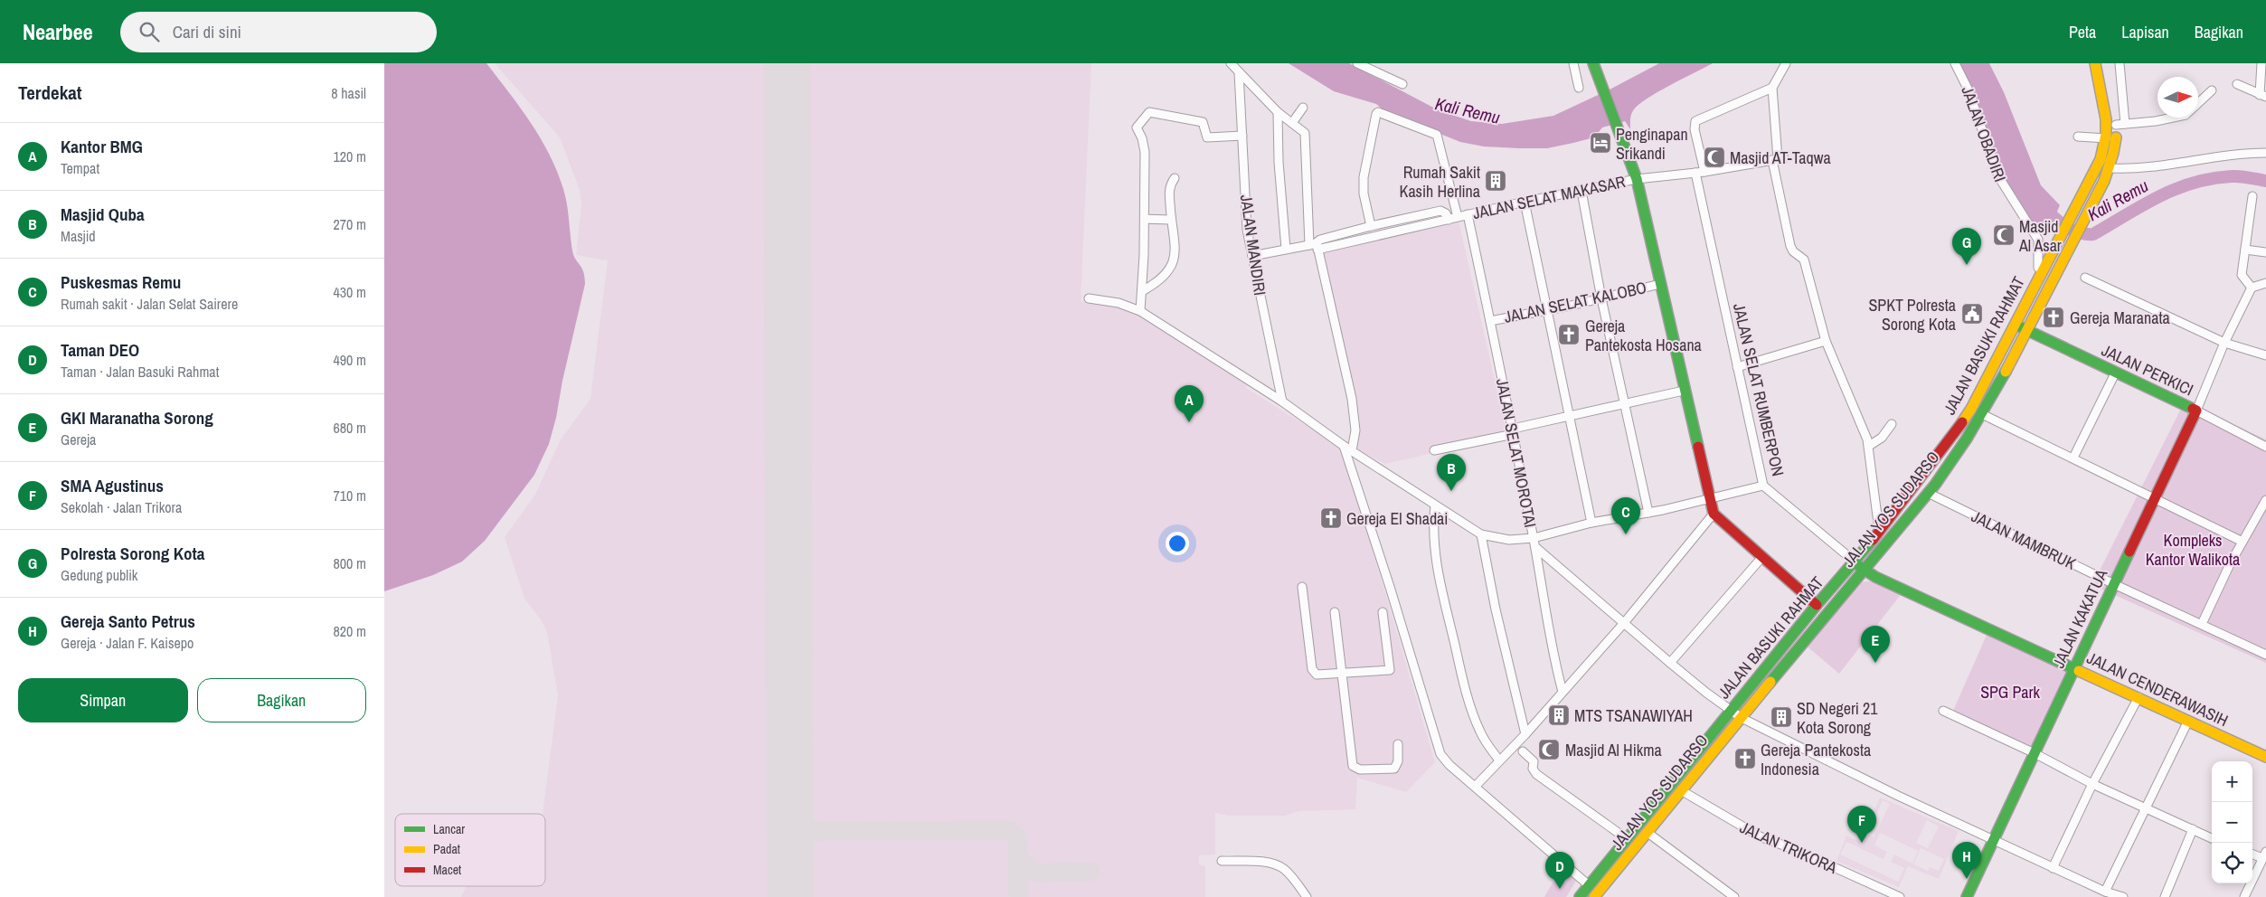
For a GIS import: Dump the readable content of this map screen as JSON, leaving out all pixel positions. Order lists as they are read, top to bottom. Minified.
{"streets":{"main road":["JALAN BASUKI RAHMAT","JALAN PERKICI","JALAN SELAT RUMBERPON","JALAN YOS SUDARSO","JALAN KAKATUA","JALAN CENDERAWASIH"],"street":["JALAN OBADIRI","JALAN SELAT MAKASAR","JALAN MANDIRI","JALAN SELAT KALOBO","JALAN SELAT MOROTAI","JALAN MAMBRUK","JALAN TRIKORA"]},"crossings":[["JALAN OBADIRI","JALAN BASUKI RAHMAT"],["JALAN SELAT MAKASAR","JALAN SELAT RUMBERPON"],["JALAN SELAT MAKASAR","JALAN SELAT MOROTAI"],["JALAN SELAT KALOBO","JALAN SELAT MOROTAI"],["JALAN BASUKI RAHMAT","JALAN PERKICI"],["JALAN BASUKI RAHMAT","JALAN SELAT RUMBERPON"],["JALAN BASUKI RAHMAT","JALAN YOS SUDARSO"],["JALAN PERKICI","JALAN YOS SUDARSO"],["JALAN PERKICI","JALAN KAKATUA"],["JALAN SELAT RUMBERPON","JALAN YOS SUDARSO"],["JALAN SELAT RUMBERPON","JALAN CENDERAWASIH"],["JALAN YOS SUDARSO","JALAN MAMBRUK"],["JALAN YOS SUDARSO","JALAN CENDERAWASIH"],["JALAN YOS SUDARSO","JALAN TRIKORA"],["JALAN MAMBRUK","JALAN KAKATUA"],["JALAN KAKATUA","JALAN CENDERAWASIH"]],"water":["Kali Remu"],"parks":["Kompleks Kantor Walikota","SPG Park"],"places":{"hotel":["Penginapan Srikandi"],"mosque":["Masjid AT-Taqwa","Masjid Al Asar","Masjid Al Hikma"],"building":["Rumah Sakit Kasih Herlina","MTS TSANAWIYAH","SD Negeri 21 Kota Sorong"],"public building":["SPKT Polresta Sorong Kota"],"church":["Gereja Maranata","Gereja Pantekosta Hosana","Gereja El Shadai","Gereja Pantekosta Indonesia"]},"legend":["Lancar","Padat","Macet"],"north":"right","page":{"header":"Nearbee","search":"Cari di sini","nav":["Peta","Lapisan","Bagikan"],"heading":["Terdekat","8 hasil"],"list":[{"mark":"A","name":"Kantor BMG","note":"Tempat","value":"120 m"},{"mark":"B","name":"Masjid Quba","note":"Masjid","value":"270 m"},{"mark":"C","name":"Puskesmas Remu","note":"Rumah sakit · Jalan Selat Sairere","value":"430 m"},{"mark":"D","name":"Taman DEO","note":"Taman · Jalan Basuki Rahmat","value":"490 m"},{"mark":"E","name":"GKI Maranatha Sorong","note":"Gereja","value":"680 m"},{"mark":"F","name":"SMA Agustinus","note":"Sekolah · Jalan Trikora","value":"710 m"},{"mark":"G","name":"Polresta Sorong Kota","note":"Gedung publik","value":"800 m"},{"mark":"H","name":"Gereja Santo Petrus","note":"Gereja · Jalan F. Kaisepo","value":"820 m"}],"pins":["G","A","B","C","E","F","H","D"],"buttons":["Simpan","Bagikan"],"map_buttons":["+","−"]}}
